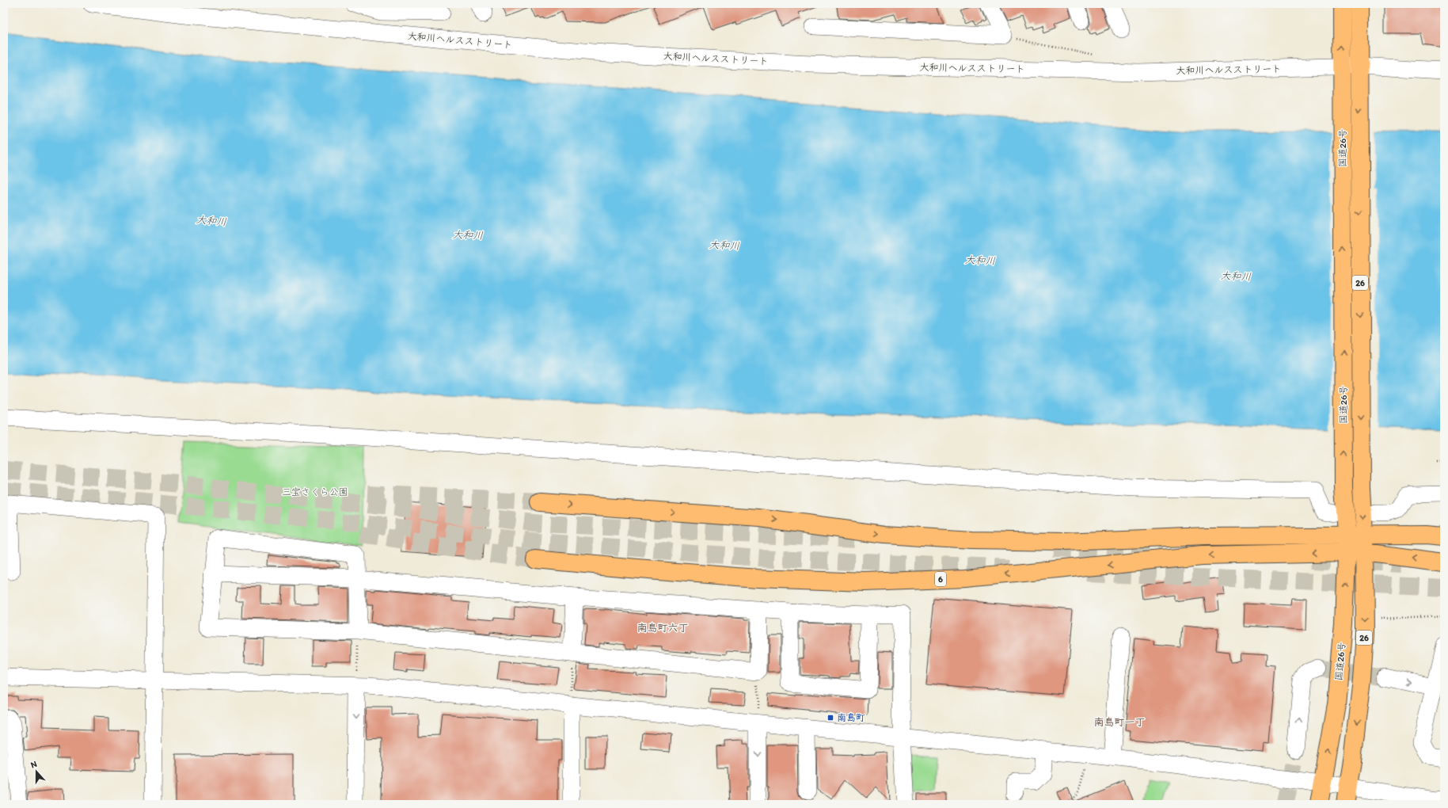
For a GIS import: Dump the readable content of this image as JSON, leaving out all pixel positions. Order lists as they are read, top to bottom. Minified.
{"streets":{"highway":["国道26号","26","6"],"street":["大和川ヘルスストリート"]},"crossings":[["大和川ヘルスストリート","国道26号"],["国道26号","6"]],"districts":["南島町六丁","南島町一丁"],"water":["大和川"],"parks":["三宝さくら公園"],"places":{"transit":["南島町"]},"north":"top"}
